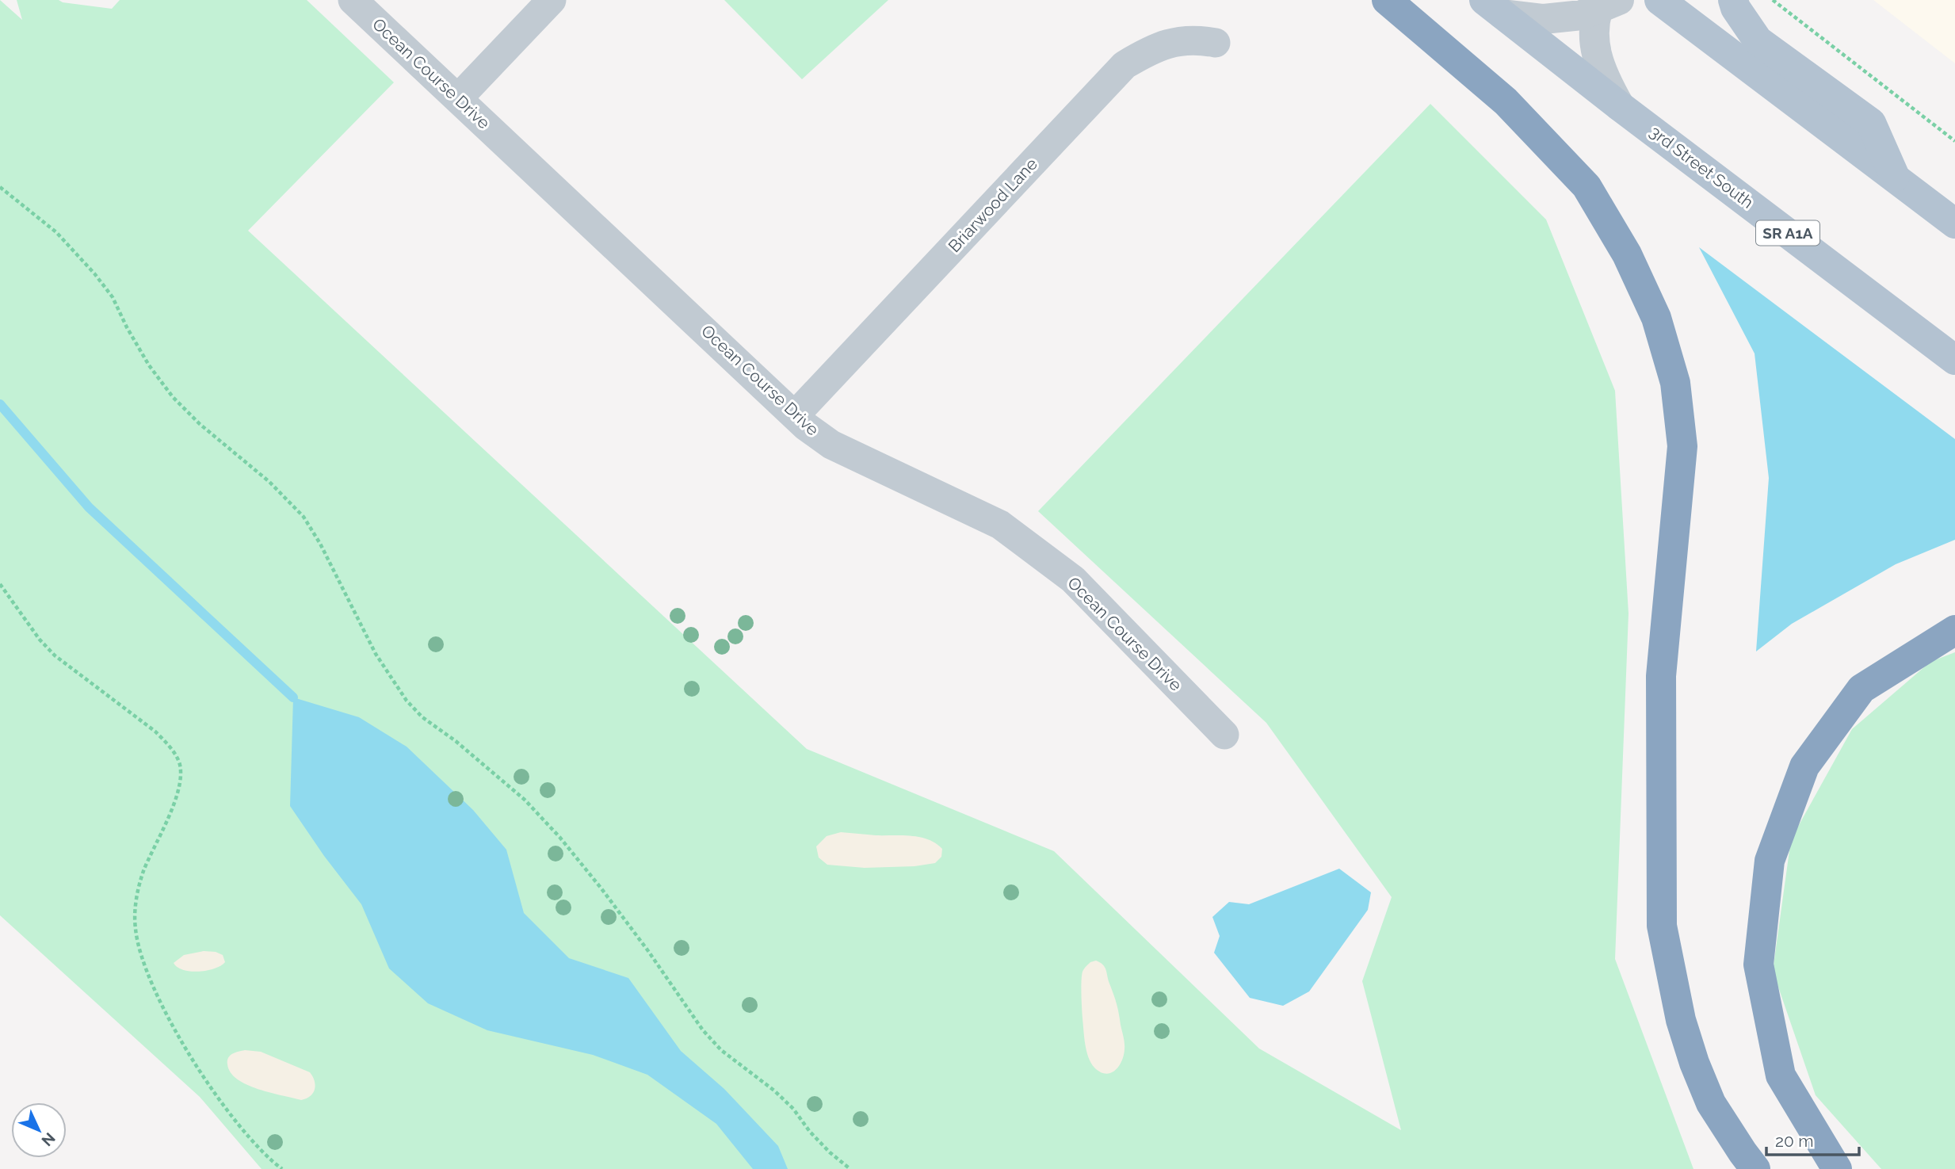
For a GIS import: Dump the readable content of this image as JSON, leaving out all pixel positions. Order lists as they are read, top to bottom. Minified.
{"streets":{"main road":["3rd Street South","SR A1A"],"street":["Ocean Course Drive","Briarwood Lane"]},"crossings":[["Ocean Course Drive","Briarwood Lane"]],"scale_bar":"20 m","north":"bottom right"}
